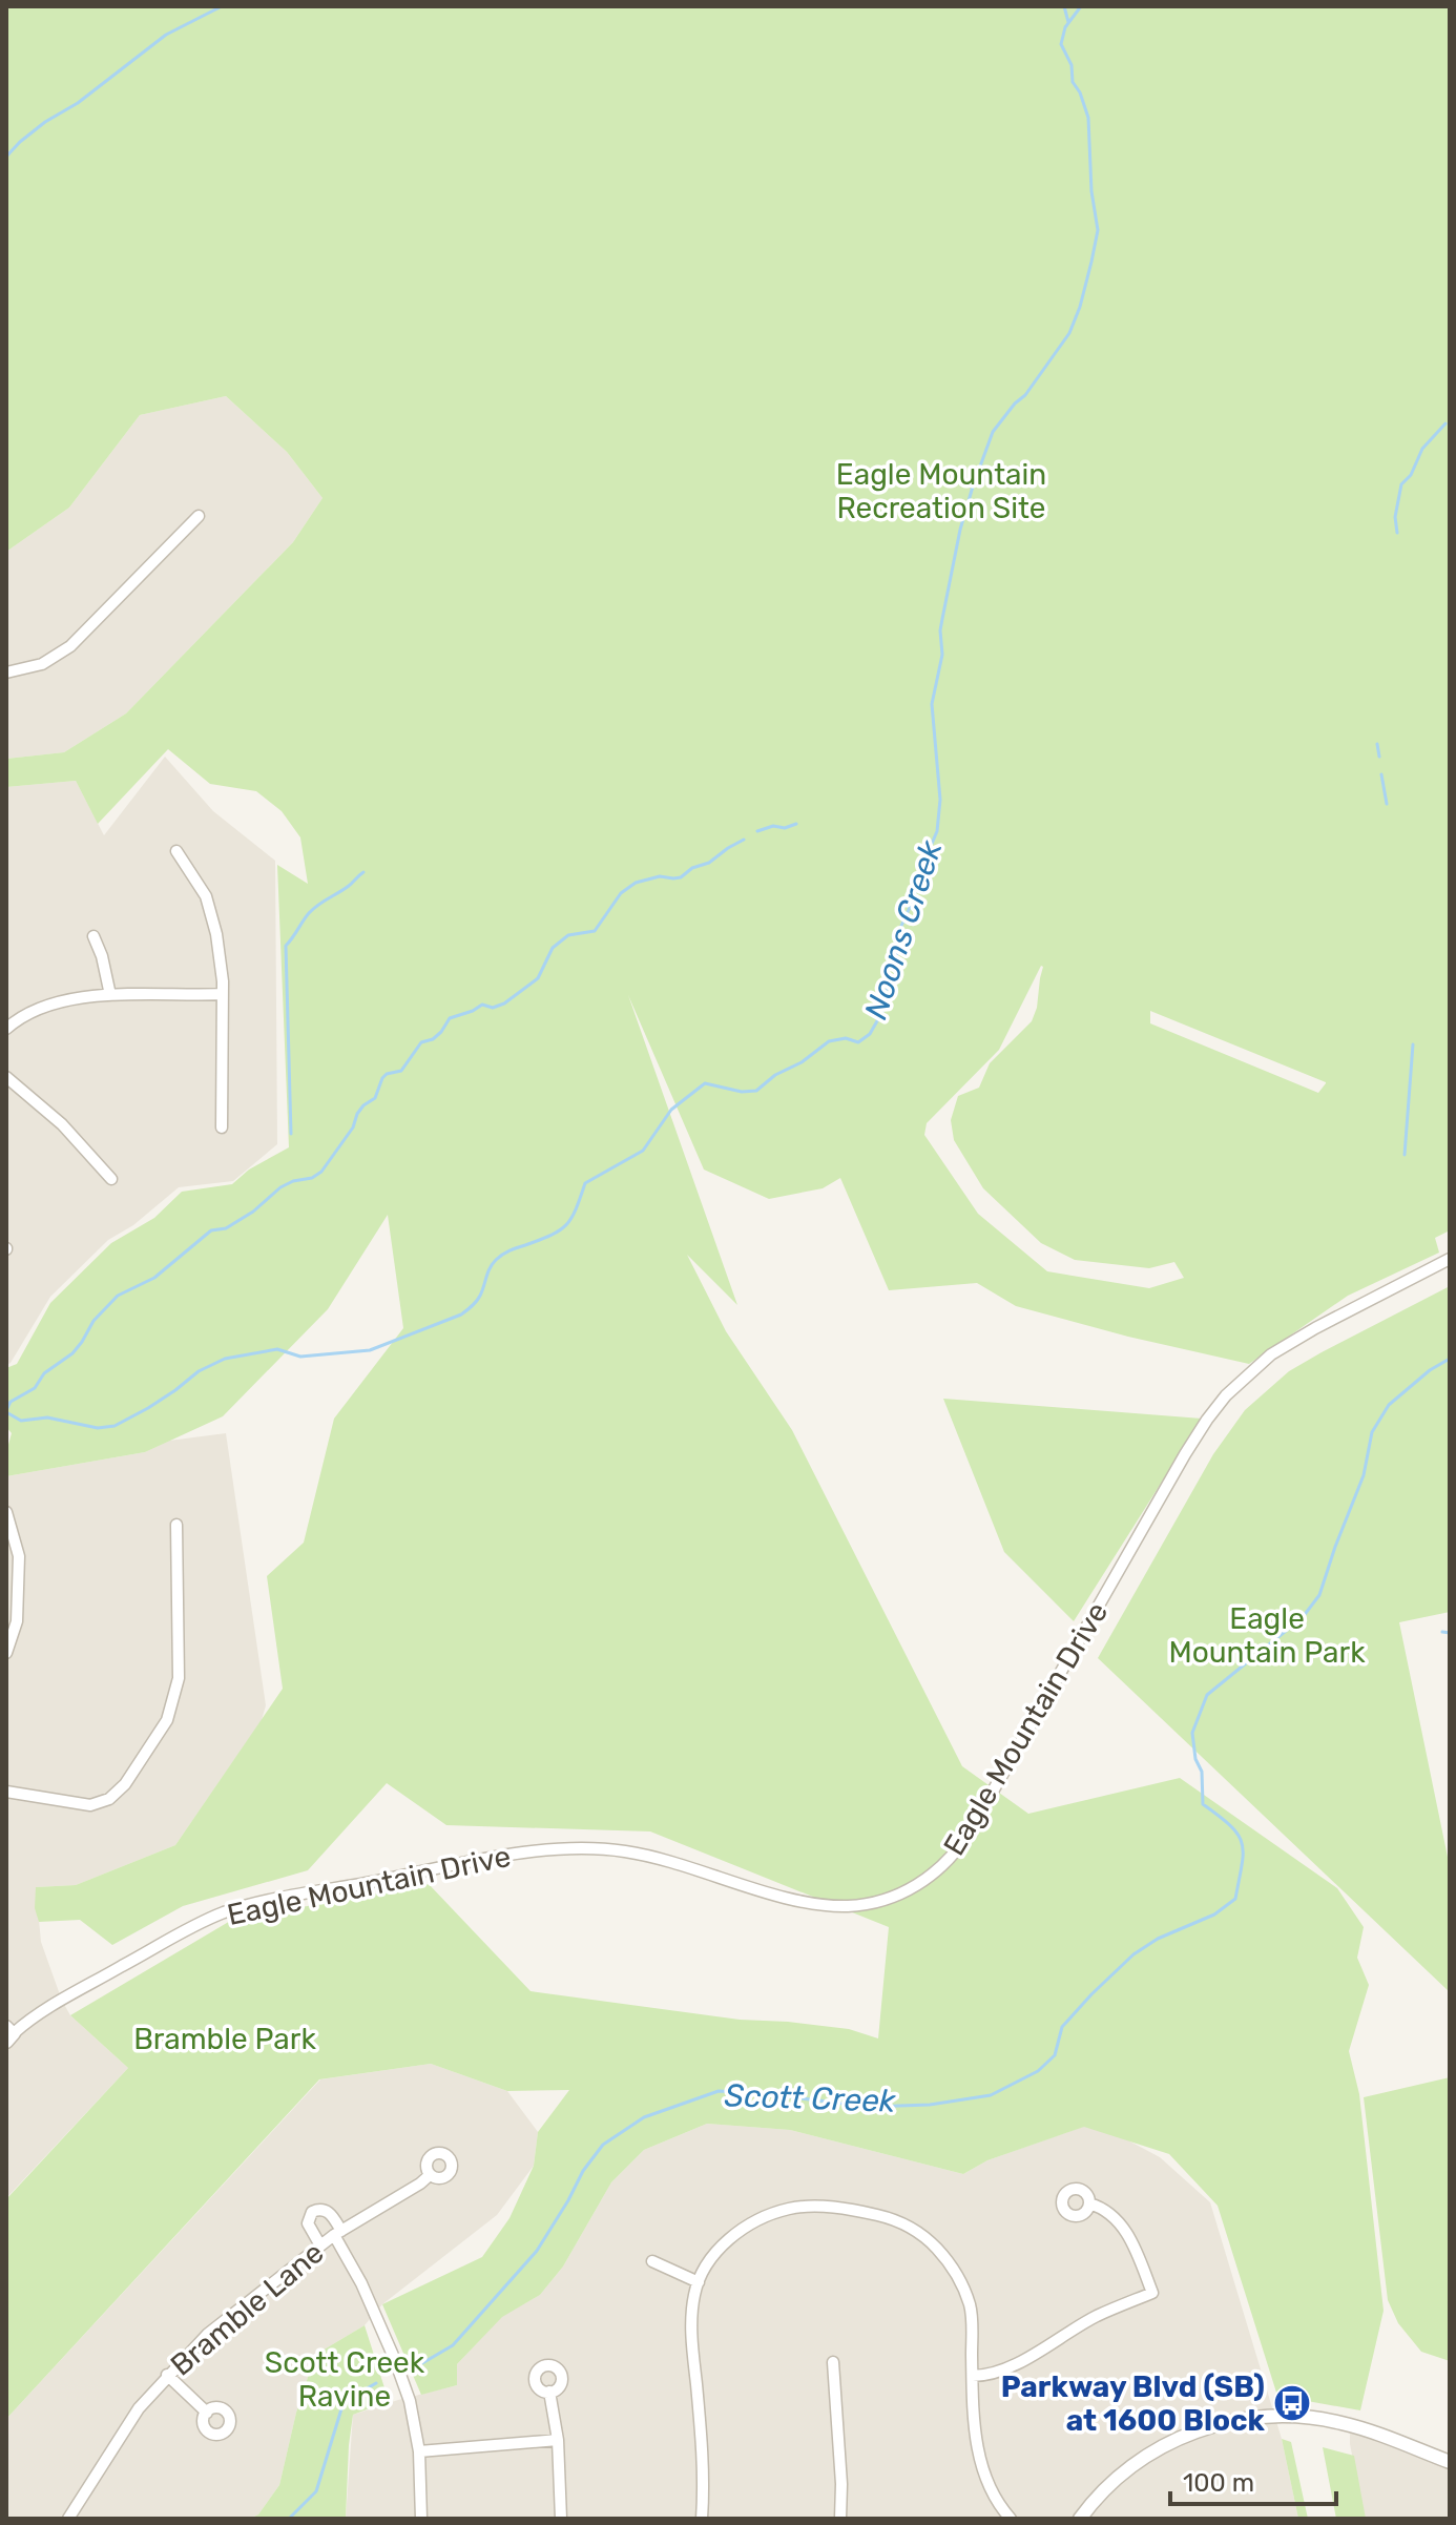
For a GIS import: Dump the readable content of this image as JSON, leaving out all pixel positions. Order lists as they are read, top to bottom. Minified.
{"streets":{"street":["Eagle Mountain Drive","Bramble Lane"]},"water":["Noons Creek","Scott Creek"],"parks":["Eagle Mountain Recreation Site","Eagle Mountain Park","Bramble Park","Scott Creek Ravine"],"places":{"bus stop":["Parkway Blvd (SB) at 1600 Block"]},"scale_bar":"100 m"}
